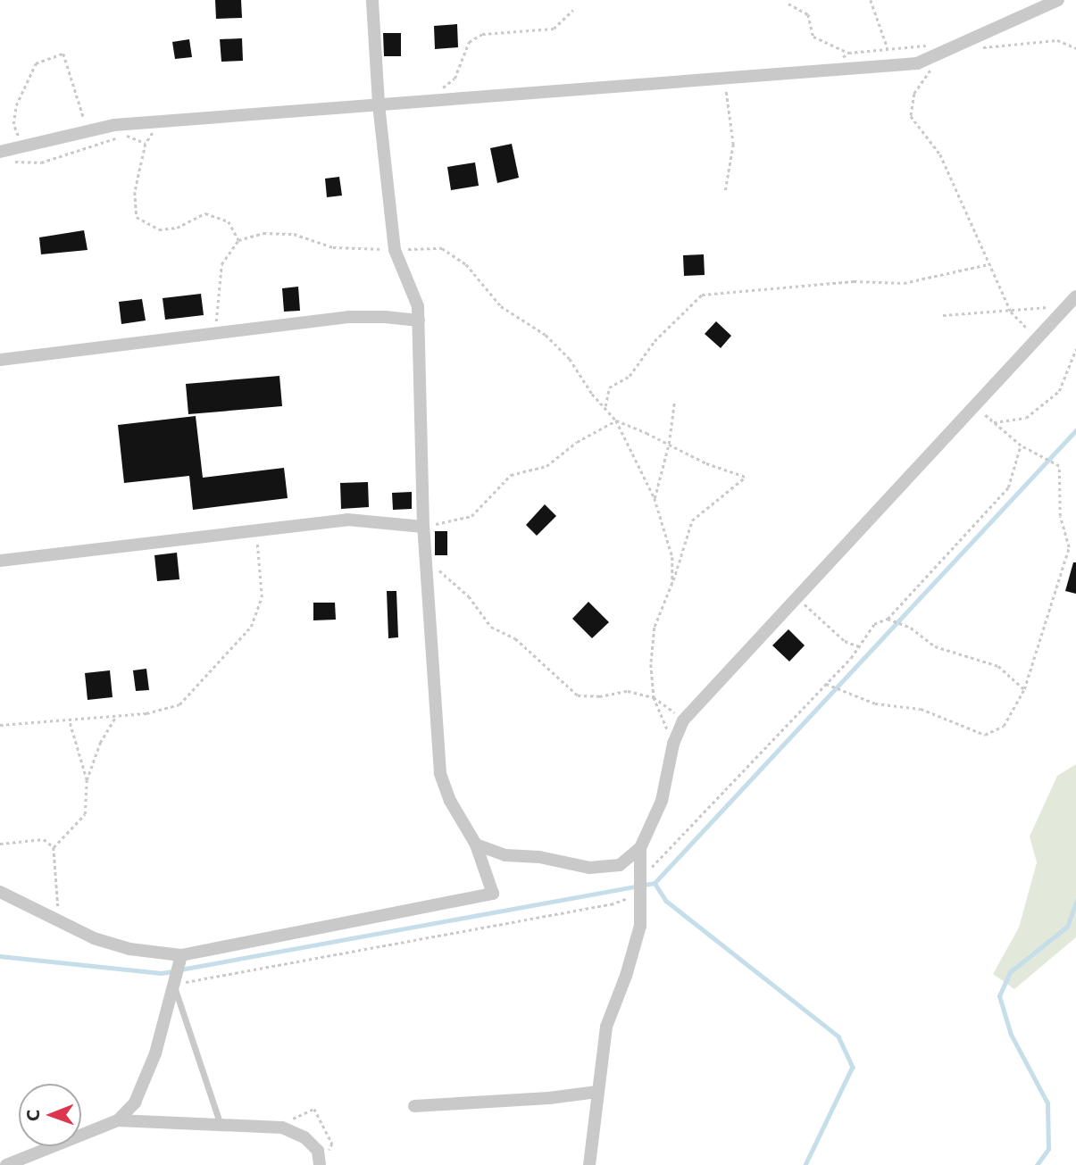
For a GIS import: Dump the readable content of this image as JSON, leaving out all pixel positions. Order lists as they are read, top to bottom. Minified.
{"north":"left"}
